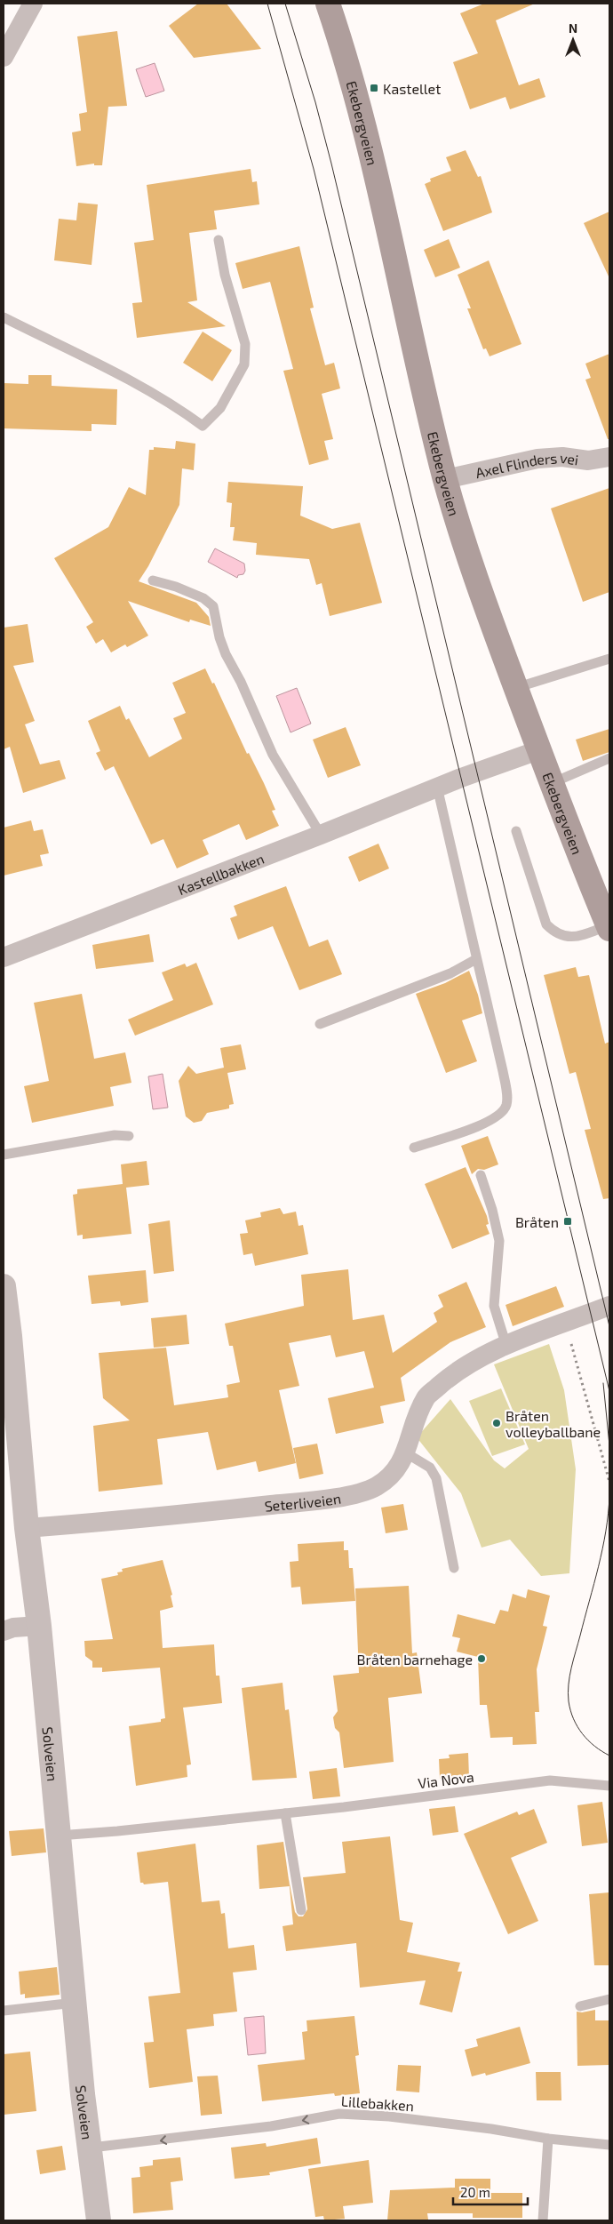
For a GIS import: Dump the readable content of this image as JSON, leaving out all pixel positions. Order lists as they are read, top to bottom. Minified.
{"streets":{"main road":["Ekebergveien"],"street":["Axel Flinders vei","Kastellbakken","Seterliveien","Solveien"],"lane":["Via Nova","Lillebakken"]},"crossings":[["Ekebergveien","Axel Flinders vei"],["Ekebergveien","Kastellbakken"],["Seterliveien","Solveien"],["Solveien","Via Nova"],["Solveien","Lillebakken"]],"one_way":["Lillebakken"],"places":{"transit":["Kastellet","Bråten"],"other":["Bråten volleyballbane","Bråten barnehage"]},"scale_bar":"20 m","north":"top"}
